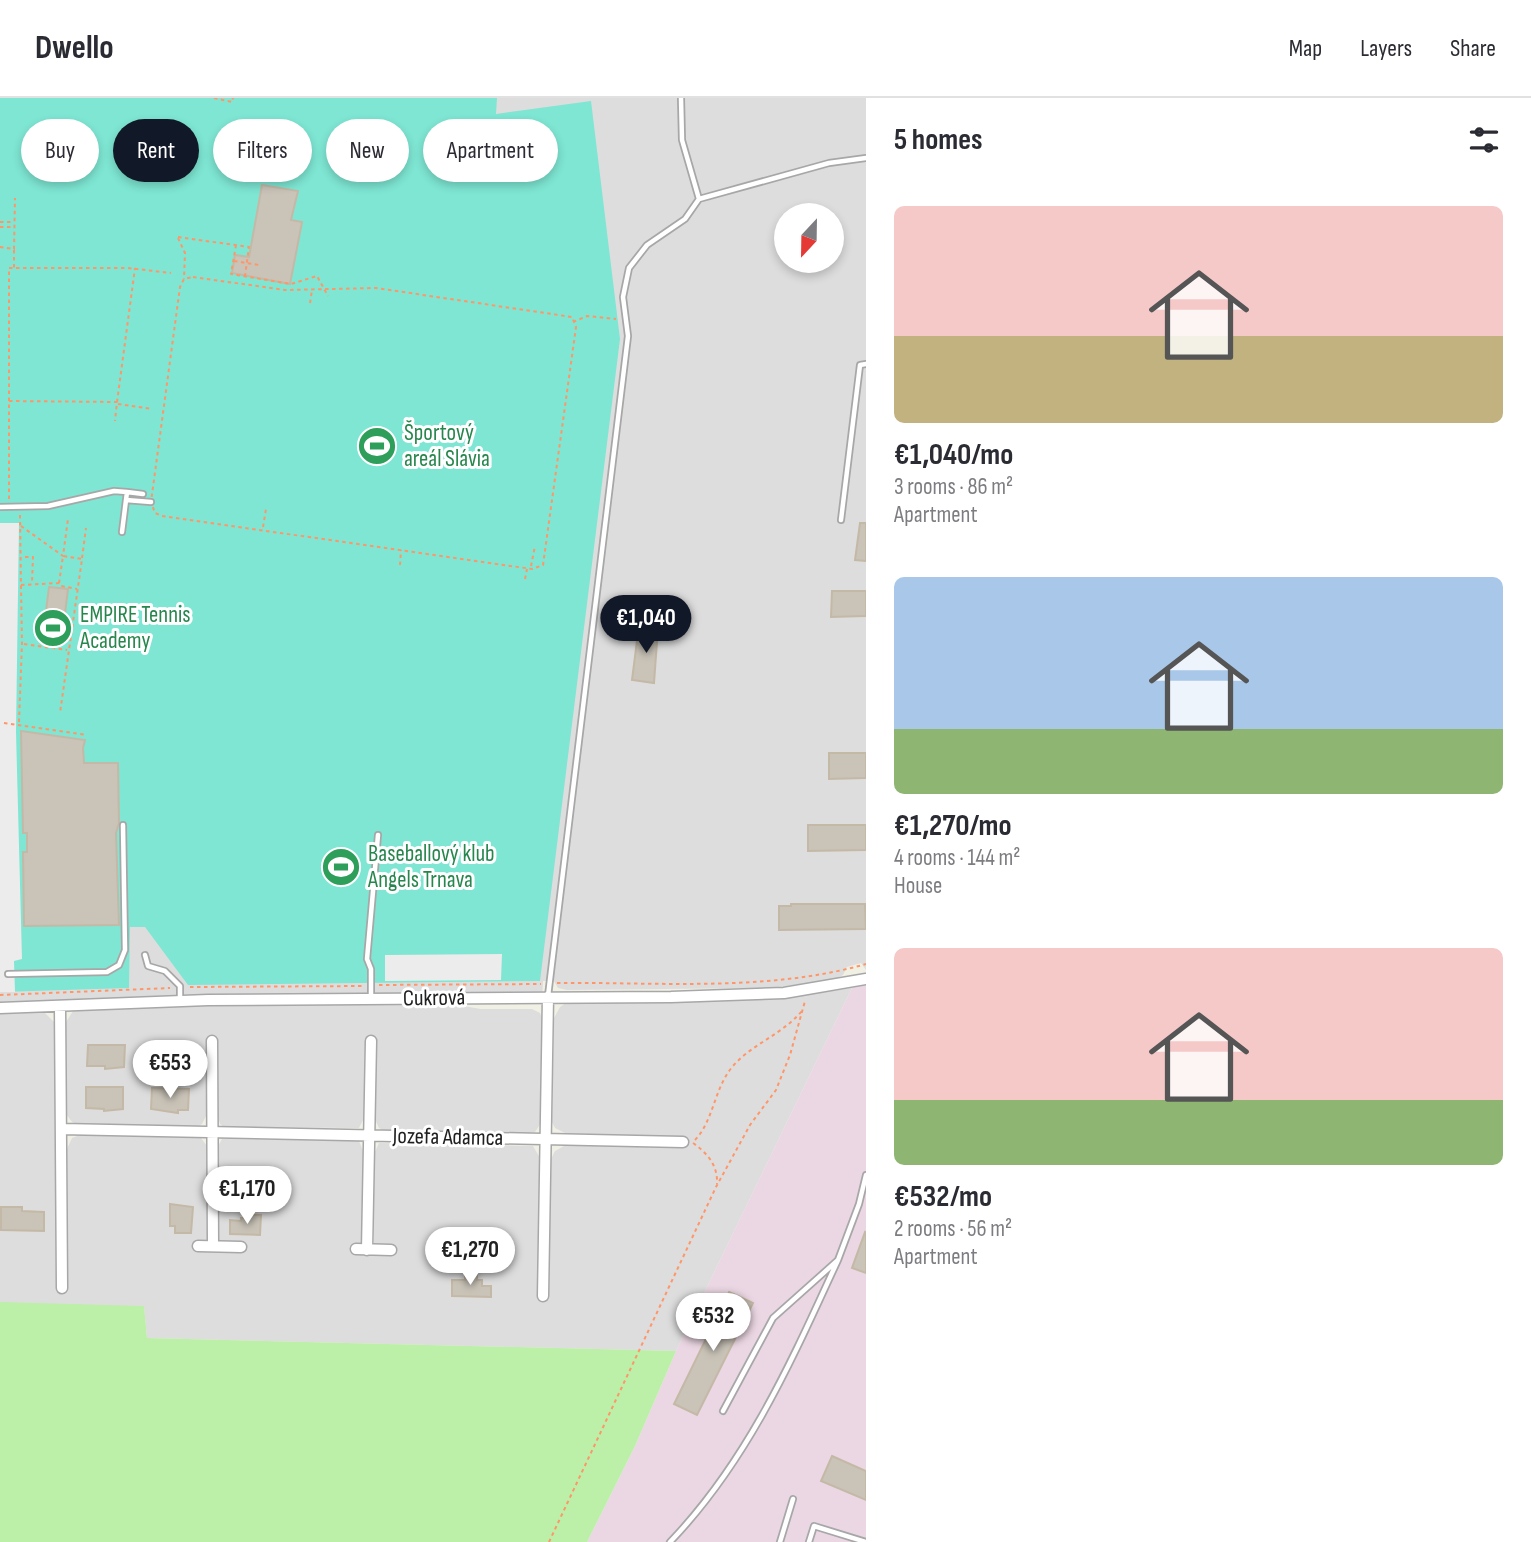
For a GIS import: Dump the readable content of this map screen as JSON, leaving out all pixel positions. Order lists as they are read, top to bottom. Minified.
{"streets":{"street":["Cukrová","Jozefa Adamca"]},"places":{"sports":["Športový areál Slávia","EMPIRE Tennis Academy","Baseballový klub Angels Trnava"]},"north":"bottom","page":{"header":"Dwello","nav":["Map","Layers","Share"],"heading":"5 homes","chip":["Buy","Rent","Filters","New","Apartment"],"list":[{"name":"€1,040/mo","note":"3 rooms · 86 m² · Apartment"},{"name":"€1,270/mo","note":"4 rooms · 144 m² · House"},{"name":"€532/mo","note":"2 rooms · 56 m² · Apartment"}],"price":["€1,040","€553","€1,170","€1,270","€532"]}}
